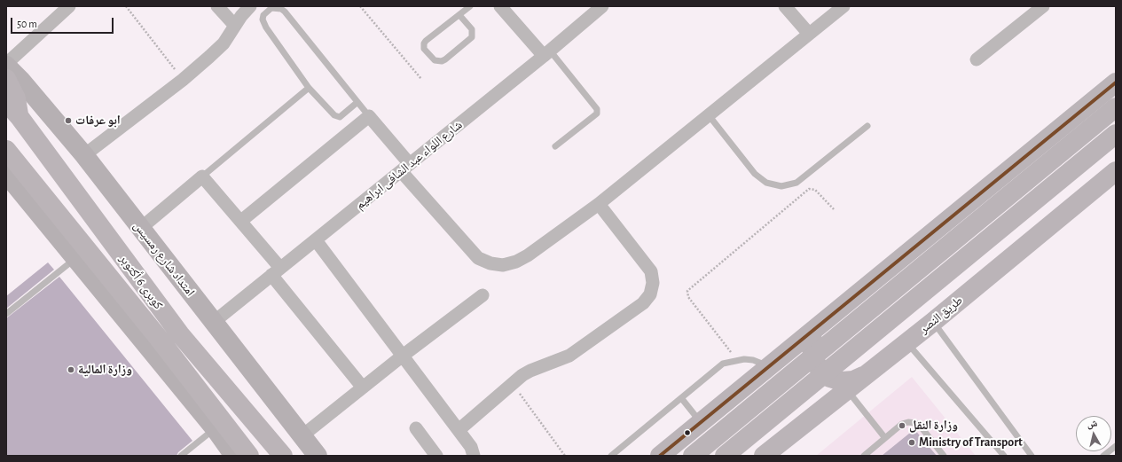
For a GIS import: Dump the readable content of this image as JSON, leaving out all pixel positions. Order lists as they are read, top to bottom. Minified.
{"streets":{"highway":["كوبرى 6 أكتوبر","طريق النصر"],"main road":["امتداد شارع رمسيس"],"street":["شارع اللواء عبد الشافى ابراهيم"]},"crossings":[["شارع اللواء عبد الشافى ابراهيم","امتداد شارع رمسيس"]],"places":["ابو عرفات","وزارة المالية","وزارة النقل","Ministry of Transport"],"scale_bar":"50 m","north":"top"}
